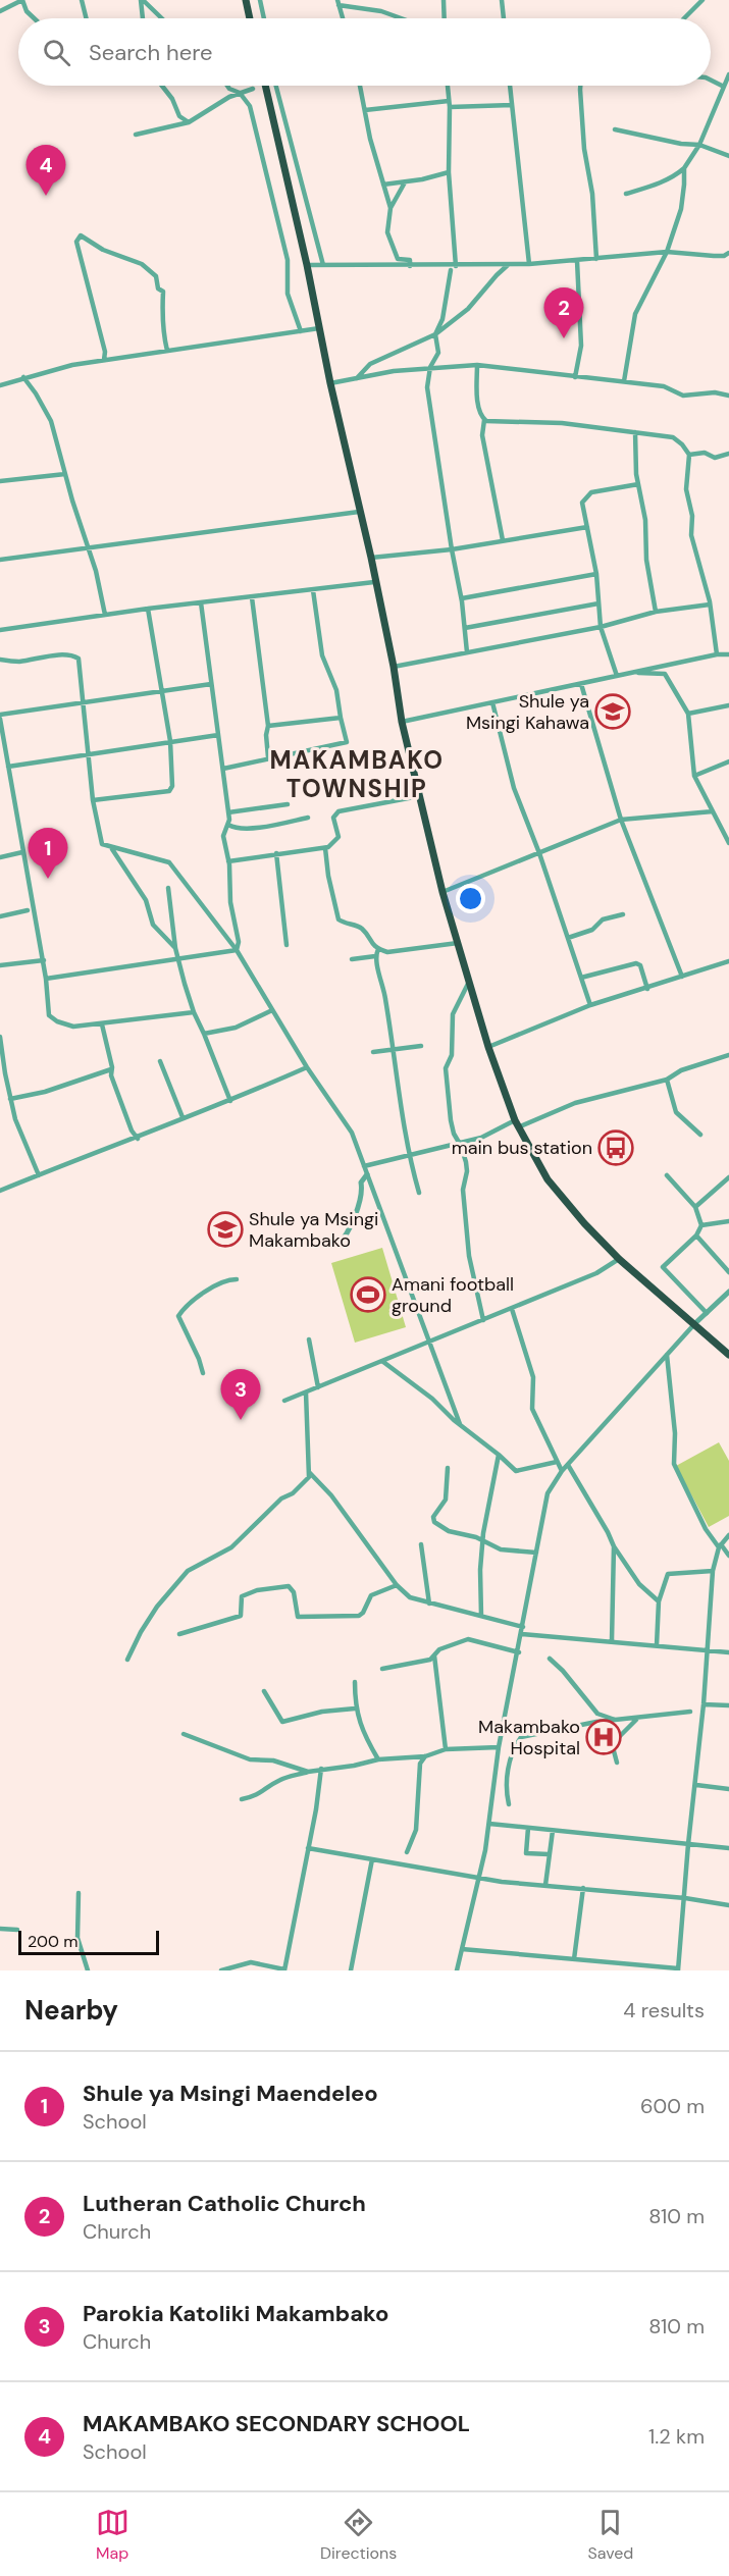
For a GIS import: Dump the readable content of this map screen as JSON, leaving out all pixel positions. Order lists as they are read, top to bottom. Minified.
{"districts":["MAKAMBAKO TOWNSHIP"],"places":{"school or university":["Shule ya Msingi Kahawa","Shule ya Msingi Makambako"],"bus stop":["main bus station"],"sports":["Amani football ground"],"hospital":["Makambako Hospital"]},"scale_bar":"200 m","page":{"search":"Search here","pins":["4","2","1","3"],"scale":"200 m","heading":["Nearby","4 results"],"list":[{"mark":"1","name":"Shule ya Msingi Maendeleo","note":"School","value":"600 m"},{"mark":"2","name":"Lutheran Catholic Church","note":"Church","value":"810 m"},{"mark":"3","name":"Parokia Katoliki Makambako","note":"Church","value":"810 m"},{"mark":"4","name":"MAKAMBAKO SECONDARY SCHOOL","note":"School","value":"1.2 km"}],"nav":["Map","Directions","Saved"]}}
